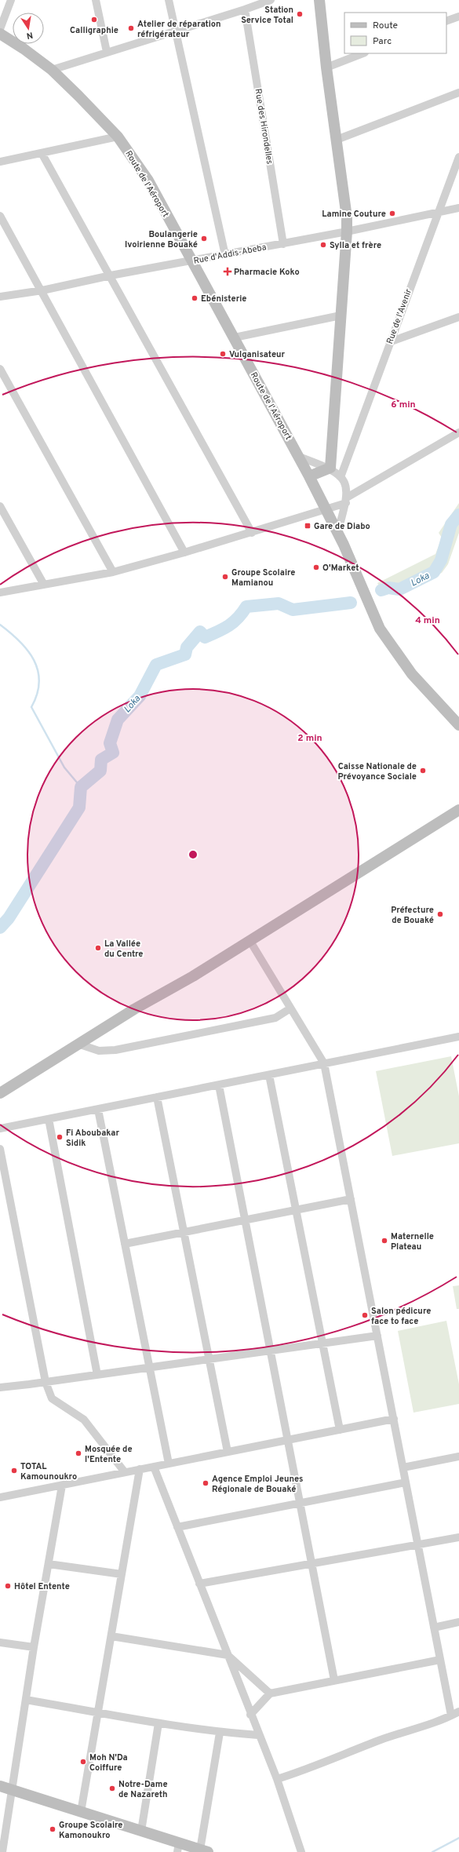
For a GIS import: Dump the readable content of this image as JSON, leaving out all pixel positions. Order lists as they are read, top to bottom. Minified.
{"streets":{"main road":["Route de l'Aéroport"],"street":["Rue des Hirondelles","Rue d'Addis-Abeba","Rue de l'Avenir"]},"crossings":[["Rue des Hirondelles","Rue d'Addis-Abeba"],["Route de l'Aéroport","Rue d'Addis-Abeba"],["Rue d'Addis-Abeba","Rue de l'Avenir"]],"water":["Loka"],"places":{"other":["Station Service Total","Calligraphie","Atelier de réparation réfrigérateur","Lamine Couture","Boulangerie Ivoirienne Bouaké","Sylla et frère","Ebénisterie","Vulganisateur","O'Market","Groupe Scolaire Mamianou","Caisse Nationale de Prévoyance Sociale","Préfecture de Bouaké","La Vallée du Centre","Fi Aboubakar Sidik","Maternelle Plateau","Salon pédicure face to face","Mosquée de l'Entente","TOTAL Kamounoukro","Agence Emploi Jeunes Régionale de Bouaké","Hôtel Entente","Moh N'Da Coiffure","Notre-Dame de Nazareth","Groupe Scolaire Kamonoukro"],"health":["Pharmacie Koko"],"transit":["Gare de Diabo"]},"legend":["Route","Parc"],"north":"bottom","rings":["6 min","4 min","2 min"]}
